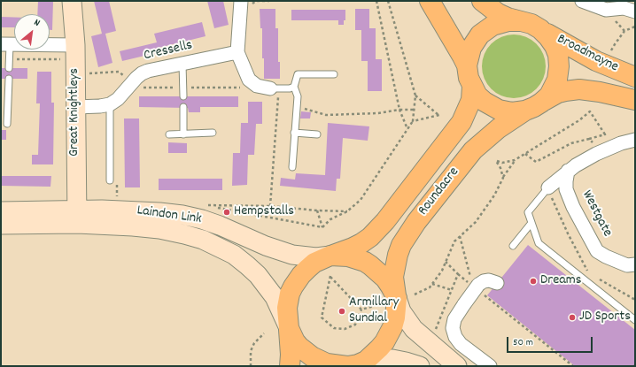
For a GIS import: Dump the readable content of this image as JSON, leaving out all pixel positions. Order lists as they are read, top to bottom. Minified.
{"streets":{"main road":["Broadmayne","Great Knightleys","Roundacre","Laindon Link"],"street":["Cressells","Westgate"]},"crossings":[["Broadmayne","Roundacre"],["Great Knightleys","Laindon Link"],["Roundacre","Laindon Link"]],"places":["Hempstalls","Dreams","Armillary Sundial","JD Sports"],"scale_bar":"50 m","north":"top right"}
